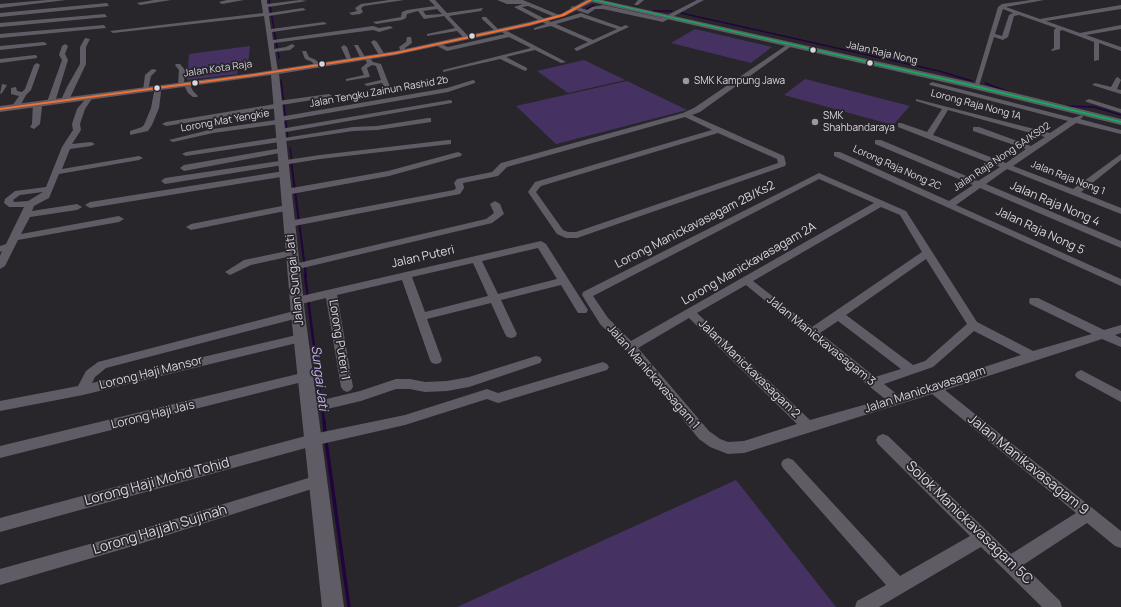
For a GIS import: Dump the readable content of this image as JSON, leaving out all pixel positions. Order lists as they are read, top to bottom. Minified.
{"streets":{"main road":["Jalan Raja Nong","Jalan Kota Raja","Jalan Sungai Jati"],"street":["Jalan Tengku Zainun Rashid 2b","Lorong Raja Nong 1A","Lorong Mat Yengkie","Jalan Raja Nong 6A/KS02","Lorong Raja Nong 2C","Jalan Raja Nong 1","Jalan Raja Nong 4","Lorong Manickavasagam 2B/Ks2","Jalan Raja Nong 5","Jalan Puteri","Lorong Manickavasagam 2A","Lorong Puteri 1","Jalan Manickavasagam 3","Jalan Manickavasagam 2","Lorong Haji Mansor","Jalan Manickavasagam 1","Jalan Manickavasagam","Lorong Haji Jais","Jalan Manikavasagam 9","Lorong Haji Mohd Tohid","Solok Manickavasagam 5C","Lorong Hajjah Sujinah"]},"crossings":[["Jalan Raja Nong","Jalan Raja Nong 6A/KS02"],["Jalan Kota Raja","Jalan Sungai Jati"],["Jalan Tengku Zainun Rashid 2b","Lorong Mat Yengkie"],["Jalan Tengku Zainun Rashid 2b","Jalan Sungai Jati"],["Lorong Raja Nong 1A","Jalan Raja Nong 6A/KS02"],["Lorong Mat Yengkie","Jalan Sungai Jati"],["Jalan Raja Nong 6A/KS02","Lorong Raja Nong 2C"],["Jalan Raja Nong 6A/KS02","Jalan Raja Nong 1"],["Jalan Raja Nong 6A/KS02","Jalan Raja Nong 4"],["Jalan Raja Nong 6A/KS02","Jalan Raja Nong 5"],["Lorong Raja Nong 2C","Jalan Raja Nong 5"],["Lorong Manickavasagam 2B/Ks2","Lorong Manickavasagam 2A"],["Lorong Manickavasagam 2B/Ks2","Jalan Manickavasagam 1"],["Jalan Puteri","Jalan Sungai Jati"],["Jalan Puteri","Lorong Puteri 1"],["Jalan Puteri","Lorong Haji Mansor"],["Lorong Manickavasagam 2A","Jalan Manickavasagam 3"],["Lorong Manickavasagam 2A","Jalan Manickavasagam 2"],["Lorong Manickavasagam 2A","Jalan Manickavasagam 1"],["Jalan Sungai Jati","Lorong Haji Mansor"],["Jalan Sungai Jati","Lorong Haji Jais"],["Jalan Sungai Jati","Lorong Haji Mohd Tohid"],["Jalan Sungai Jati","Lorong Hajjah Sujinah"],["Jalan Manickavasagam 3","Jalan Manickavasagam"],["Jalan Manickavasagam 2","Jalan Manickavasagam"],["Jalan Manickavasagam 1","Jalan Manickavasagam"],["Jalan Manickavasagam","Jalan Manikavasagam 9"]],"water":["Sungai Jati"],"places":["SMK Kampung Jawa","SMK Shahbandaraya"]}
